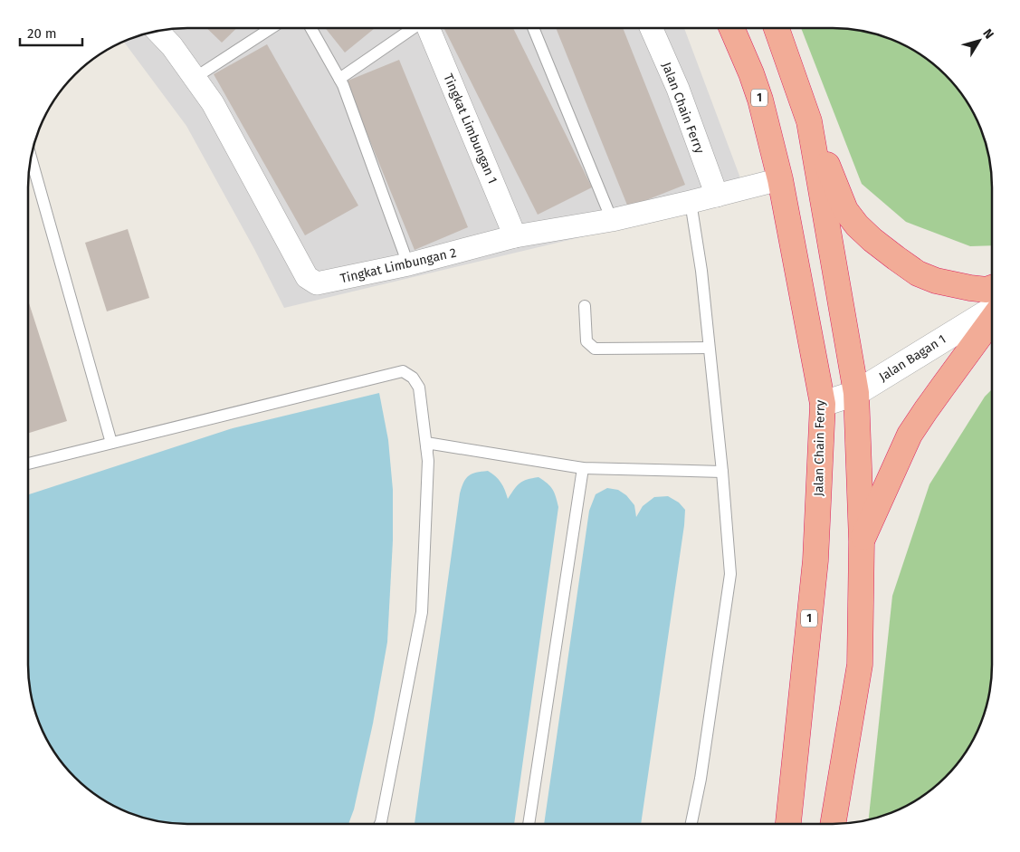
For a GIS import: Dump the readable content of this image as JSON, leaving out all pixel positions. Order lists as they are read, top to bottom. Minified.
{"streets":{"highway":["1","Jalan Chain Ferry"],"street":["Tingkat Limbungan 1","Tingkat Limbungan 2","Jalan Bagan 1"]},"crossings":[["Jalan Chain Ferry","Tingkat Limbungan 2"],["Jalan Chain Ferry","Jalan Bagan 1"],["Tingkat Limbungan 1","Tingkat Limbungan 2"]],"scale_bar":"20 m","north":"top right"}
